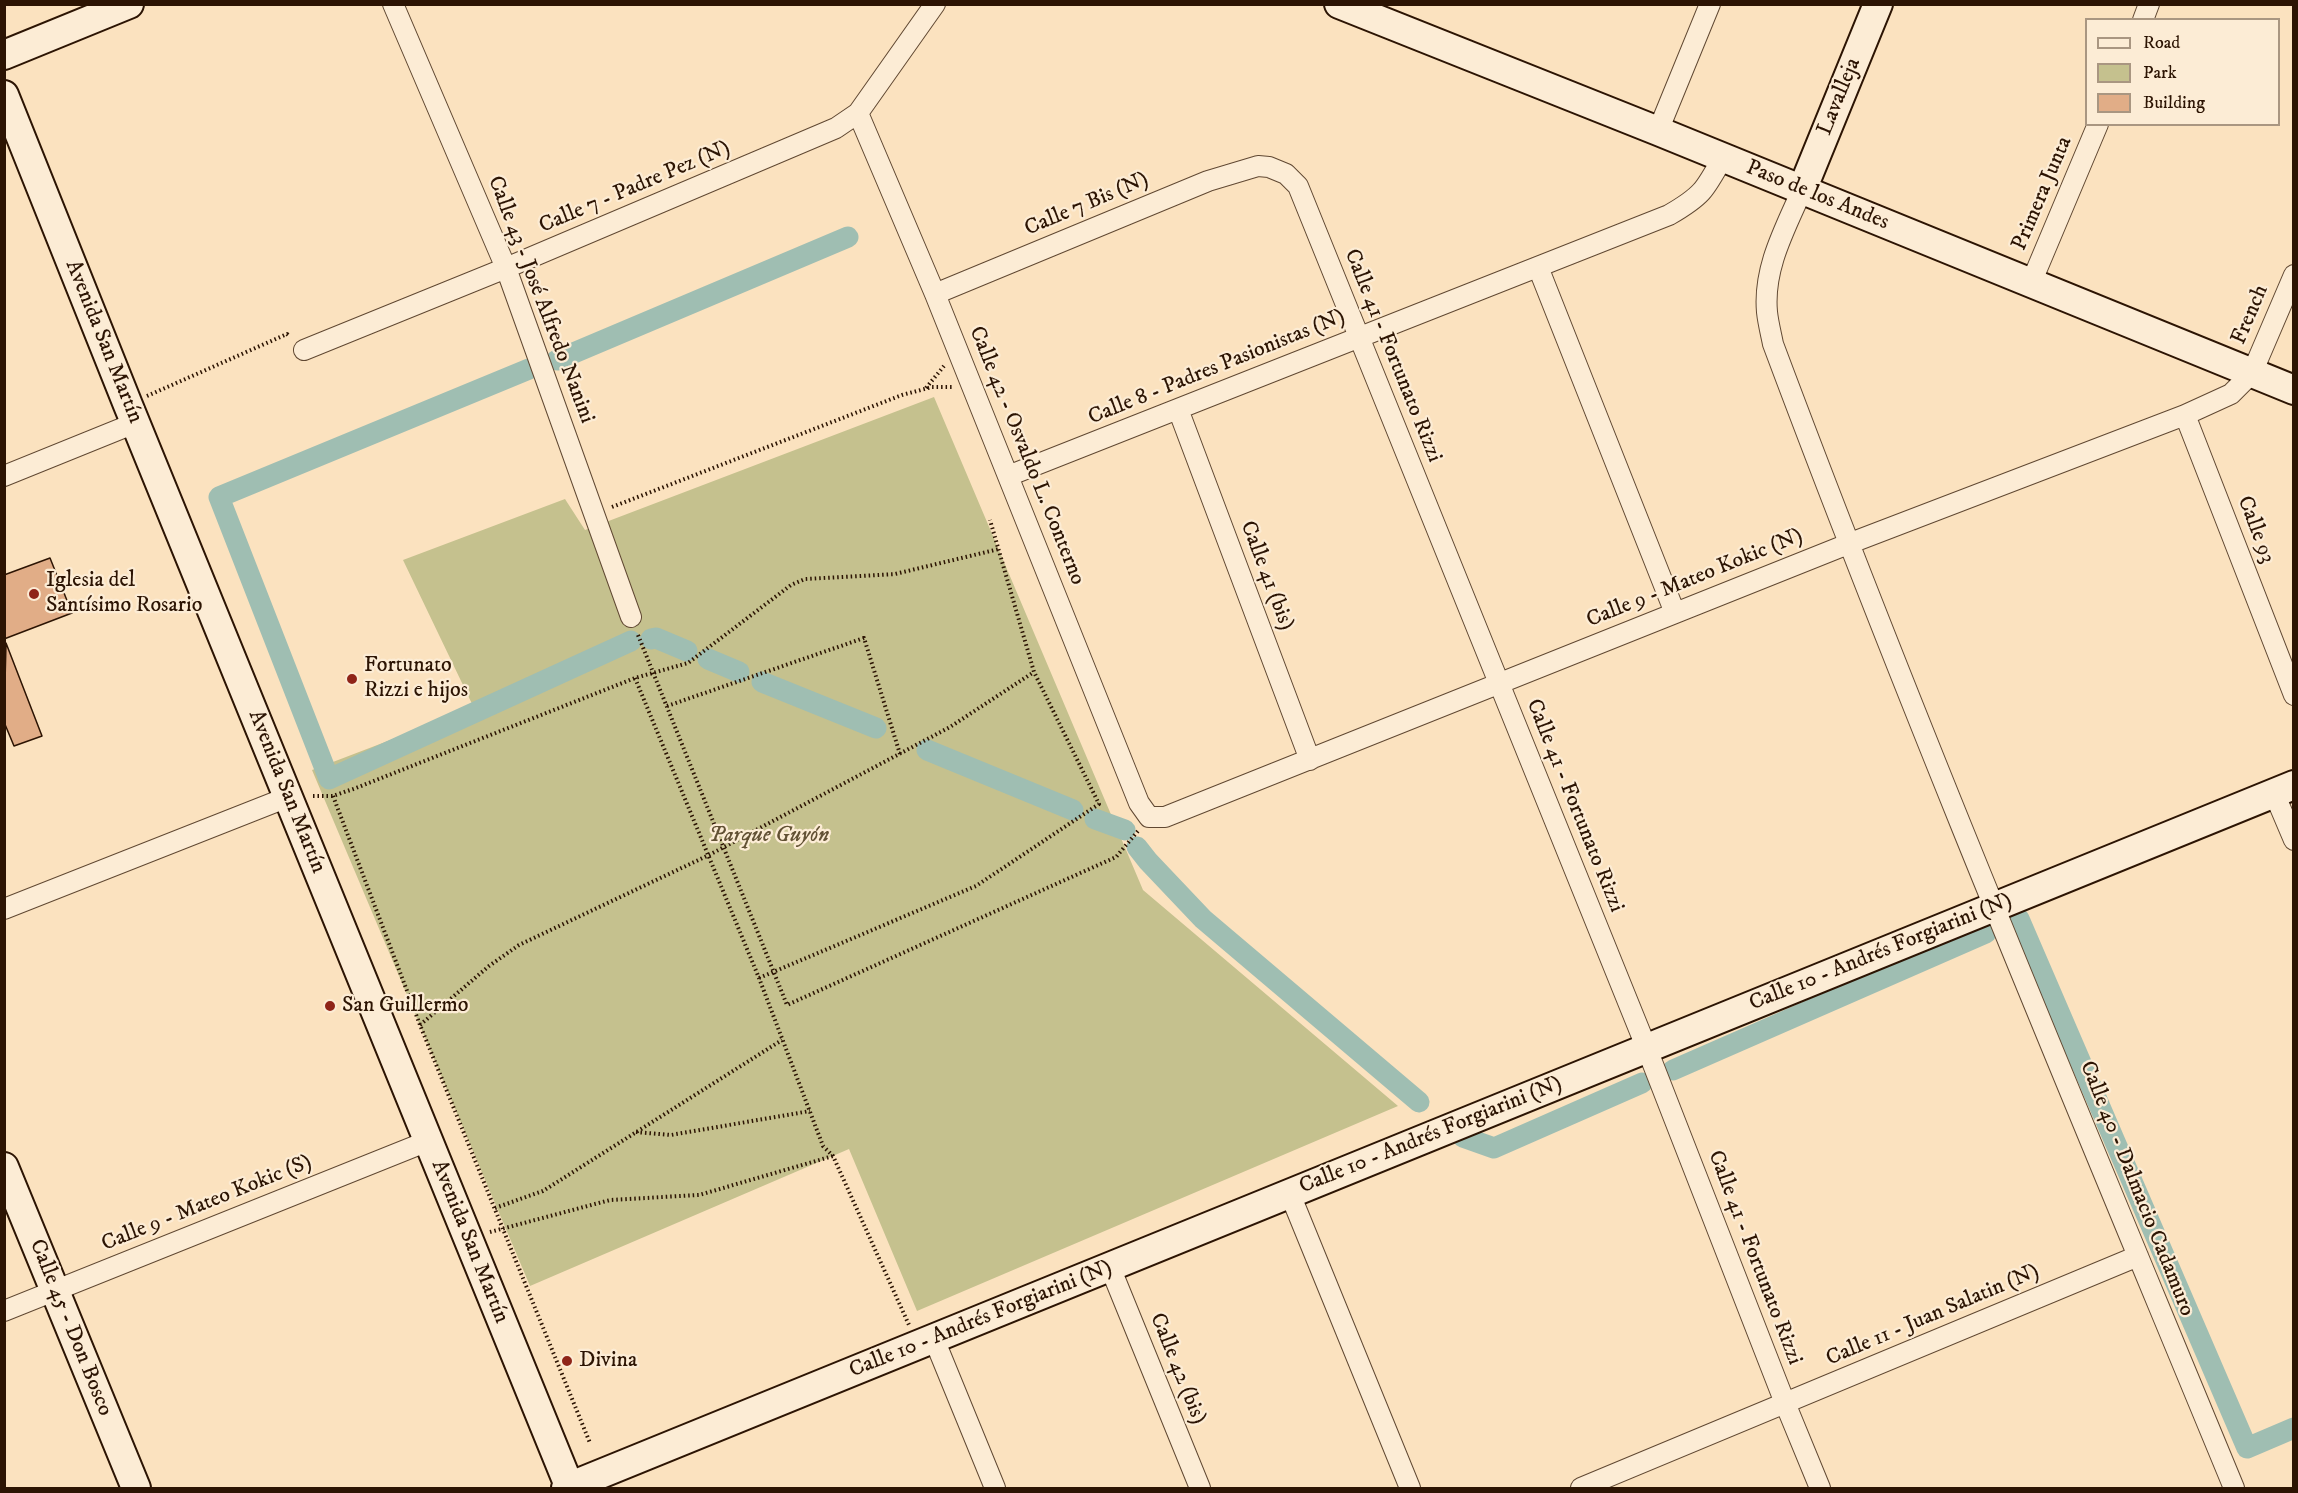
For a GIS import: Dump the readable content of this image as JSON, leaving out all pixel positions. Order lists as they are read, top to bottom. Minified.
{"streets":{"street":["Lavalleja","Calle 7 - Padre Pez (N)","Primera Junta","Paso de los Andes","Calle 7 Bis (N)","Calle 43 - José Alfredo Nanini","French","Avenida San Martín","Calle 41 - Fortunato Rizzi","Calle 8 - Padres Pasionistas (N)","Calle 42 - Osvaldo L. Conterno","Calle 93","Calle 41 (bis)","Calle 9 - Mateo Kokic (N)","Calle 10 - Andrés Forgiarini (N)","Calle 40 - Dalmacio Cadamuro","Calle 9 - Mateo Kokic (S)","Calle 11 - Juan Salatin (N)","Calle 45 - Don Bosco","Calle 42 (bis)"]},"crossings":[["Lavalleja","Paso de los Andes"],["Lavalleja","Calle 40 - Dalmacio Cadamuro"],["Calle 7 - Padre Pez (N)","Calle 43 - José Alfredo Nanini"],["Calle 7 - Padre Pez (N)","Calle 42 - Osvaldo L. Conterno"],["Primera Junta","Paso de los Andes"],["Paso de los Andes","French"],["Paso de los Andes","Calle 8 - Padres Pasionistas (N)"],["Paso de los Andes","Calle 9 - Mateo Kokic (N)"],["Paso de los Andes","Calle 40 - Dalmacio Cadamuro"],["Calle 7 Bis (N)","Calle 41 - Fortunato Rizzi"],["Calle 7 Bis (N)","Calle 42 - Osvaldo L. Conterno"],["French","Calle 9 - Mateo Kokic (N)"],["Avenida San Martín","Calle 10 - Andrés Forgiarini (N)"],["Avenida San Martín","Calle 9 - Mateo Kokic (S)"],["Calle 41 - Fortunato Rizzi","Calle 8 - Padres Pasionistas (N)"],["Calle 41 - Fortunato Rizzi","Calle 9 - Mateo Kokic (N)"],["Calle 41 - Fortunato Rizzi","Calle 10 - Andrés Forgiarini (N)"],["Calle 41 - Fortunato Rizzi","Calle 11 - Juan Salatin (N)"],["Calle 8 - Padres Pasionistas (N)","Calle 42 - Osvaldo L. Conterno"],["Calle 8 - Padres Pasionistas (N)","Calle 41 (bis)"],["Calle 42 - Osvaldo L. Conterno","Calle 9 - Mateo Kokic (N)"],["Calle 93","Calle 9 - Mateo Kokic (N)"],["Calle 41 (bis)","Calle 9 - Mateo Kokic (N)"],["Calle 9 - Mateo Kokic (N)","Calle 40 - Dalmacio Cadamuro"],["Calle 10 - Andrés Forgiarini (N)","Calle 40 - Dalmacio Cadamuro"],["Calle 10 - Andrés Forgiarini (N)","Calle 42 (bis)"],["Calle 40 - Dalmacio Cadamuro","Calle 11 - Juan Salatin (N)"],["Calle 9 - Mateo Kokic (S)","Calle 45 - Don Bosco"]],"parks":["Parque Guyón"],"places":["Iglesia del Santísimo Rosario","Fortunato Rizzi e hijos","San Guillermo","Divina"],"legend":["Road","Park","Building"]}
